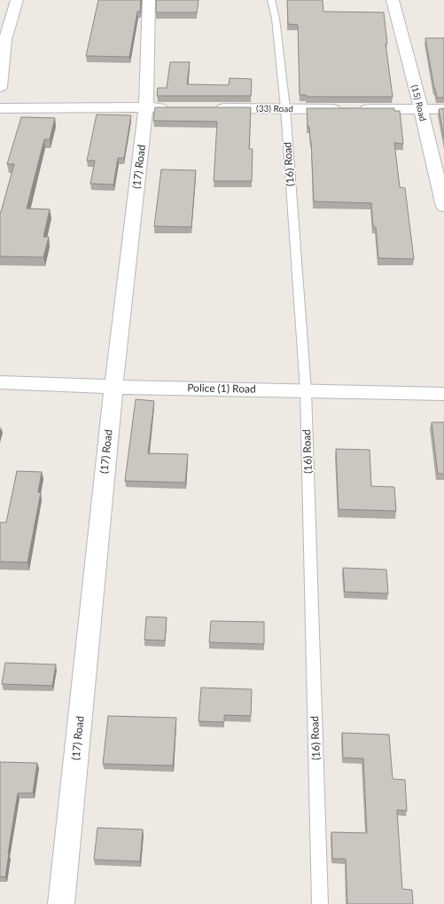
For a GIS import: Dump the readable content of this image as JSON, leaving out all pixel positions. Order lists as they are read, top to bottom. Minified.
{"streets":{"street":["(15) Road","(33) Road","(17) Road","Police (1) Road"],"lane":["(16) Road"]},"crossings":[["(15) Road","(33) Road"],["(33) Road","(16) Road"],["(16) Road","Police (1) Road"],["(17) Road","Police (1) Road"]]}
